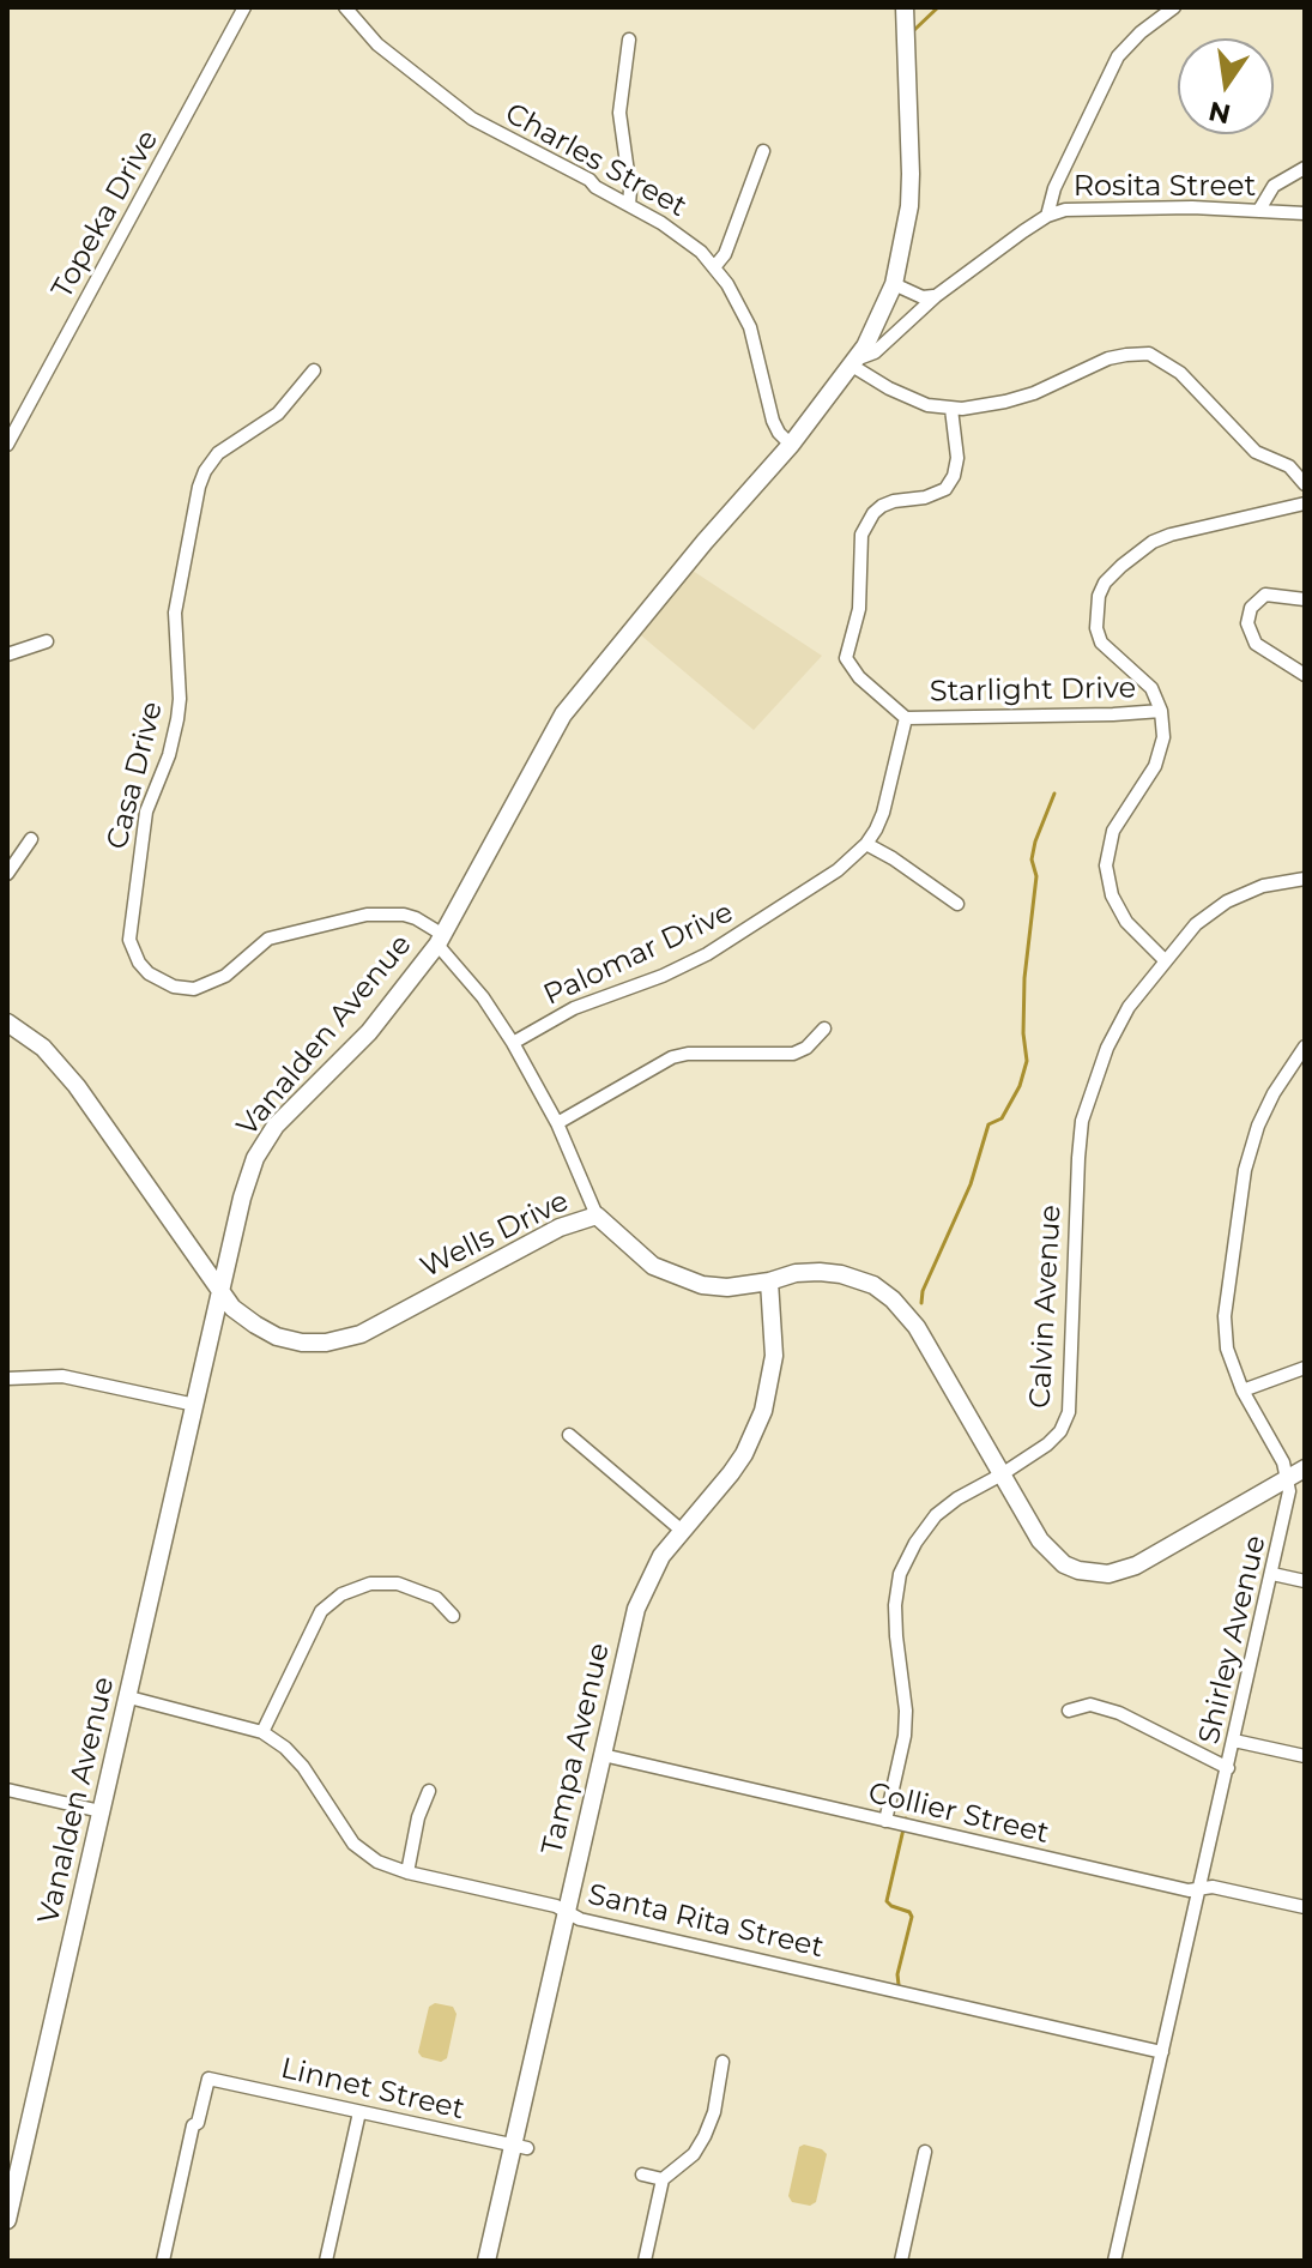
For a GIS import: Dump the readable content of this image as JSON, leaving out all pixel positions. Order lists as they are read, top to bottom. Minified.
{"streets":{"main road":["Vanalden Avenue","Wells Drive","Tampa Avenue"],"street":["Charles Street","Rosita Street","Topeka Drive","Starlight Drive","Casa Drive","Palomar Drive","Calvin Avenue","Shirley Avenue","Collier Street","Santa Rita Street","Linnet Street"]},"crossings":[["Charles Street","Vanalden Avenue"],["Rosita Street","Vanalden Avenue"],["Starlight Drive","Palomar Drive"],["Casa Drive","Palomar Drive"],["Casa Drive","Vanalden Avenue"],["Casa Drive","Wells Drive"],["Vanalden Avenue","Wells Drive"],["Vanalden Avenue","Santa Rita Street"],["Wells Drive","Calvin Avenue"],["Wells Drive","Shirley Avenue"],["Wells Drive","Tampa Avenue"],["Calvin Avenue","Collier Street"],["Shirley Avenue","Collier Street"],["Shirley Avenue","Santa Rita Street"],["Tampa Avenue","Collier Street"],["Tampa Avenue","Santa Rita Street"],["Tampa Avenue","Linnet Street"]],"north":"bottom"}
